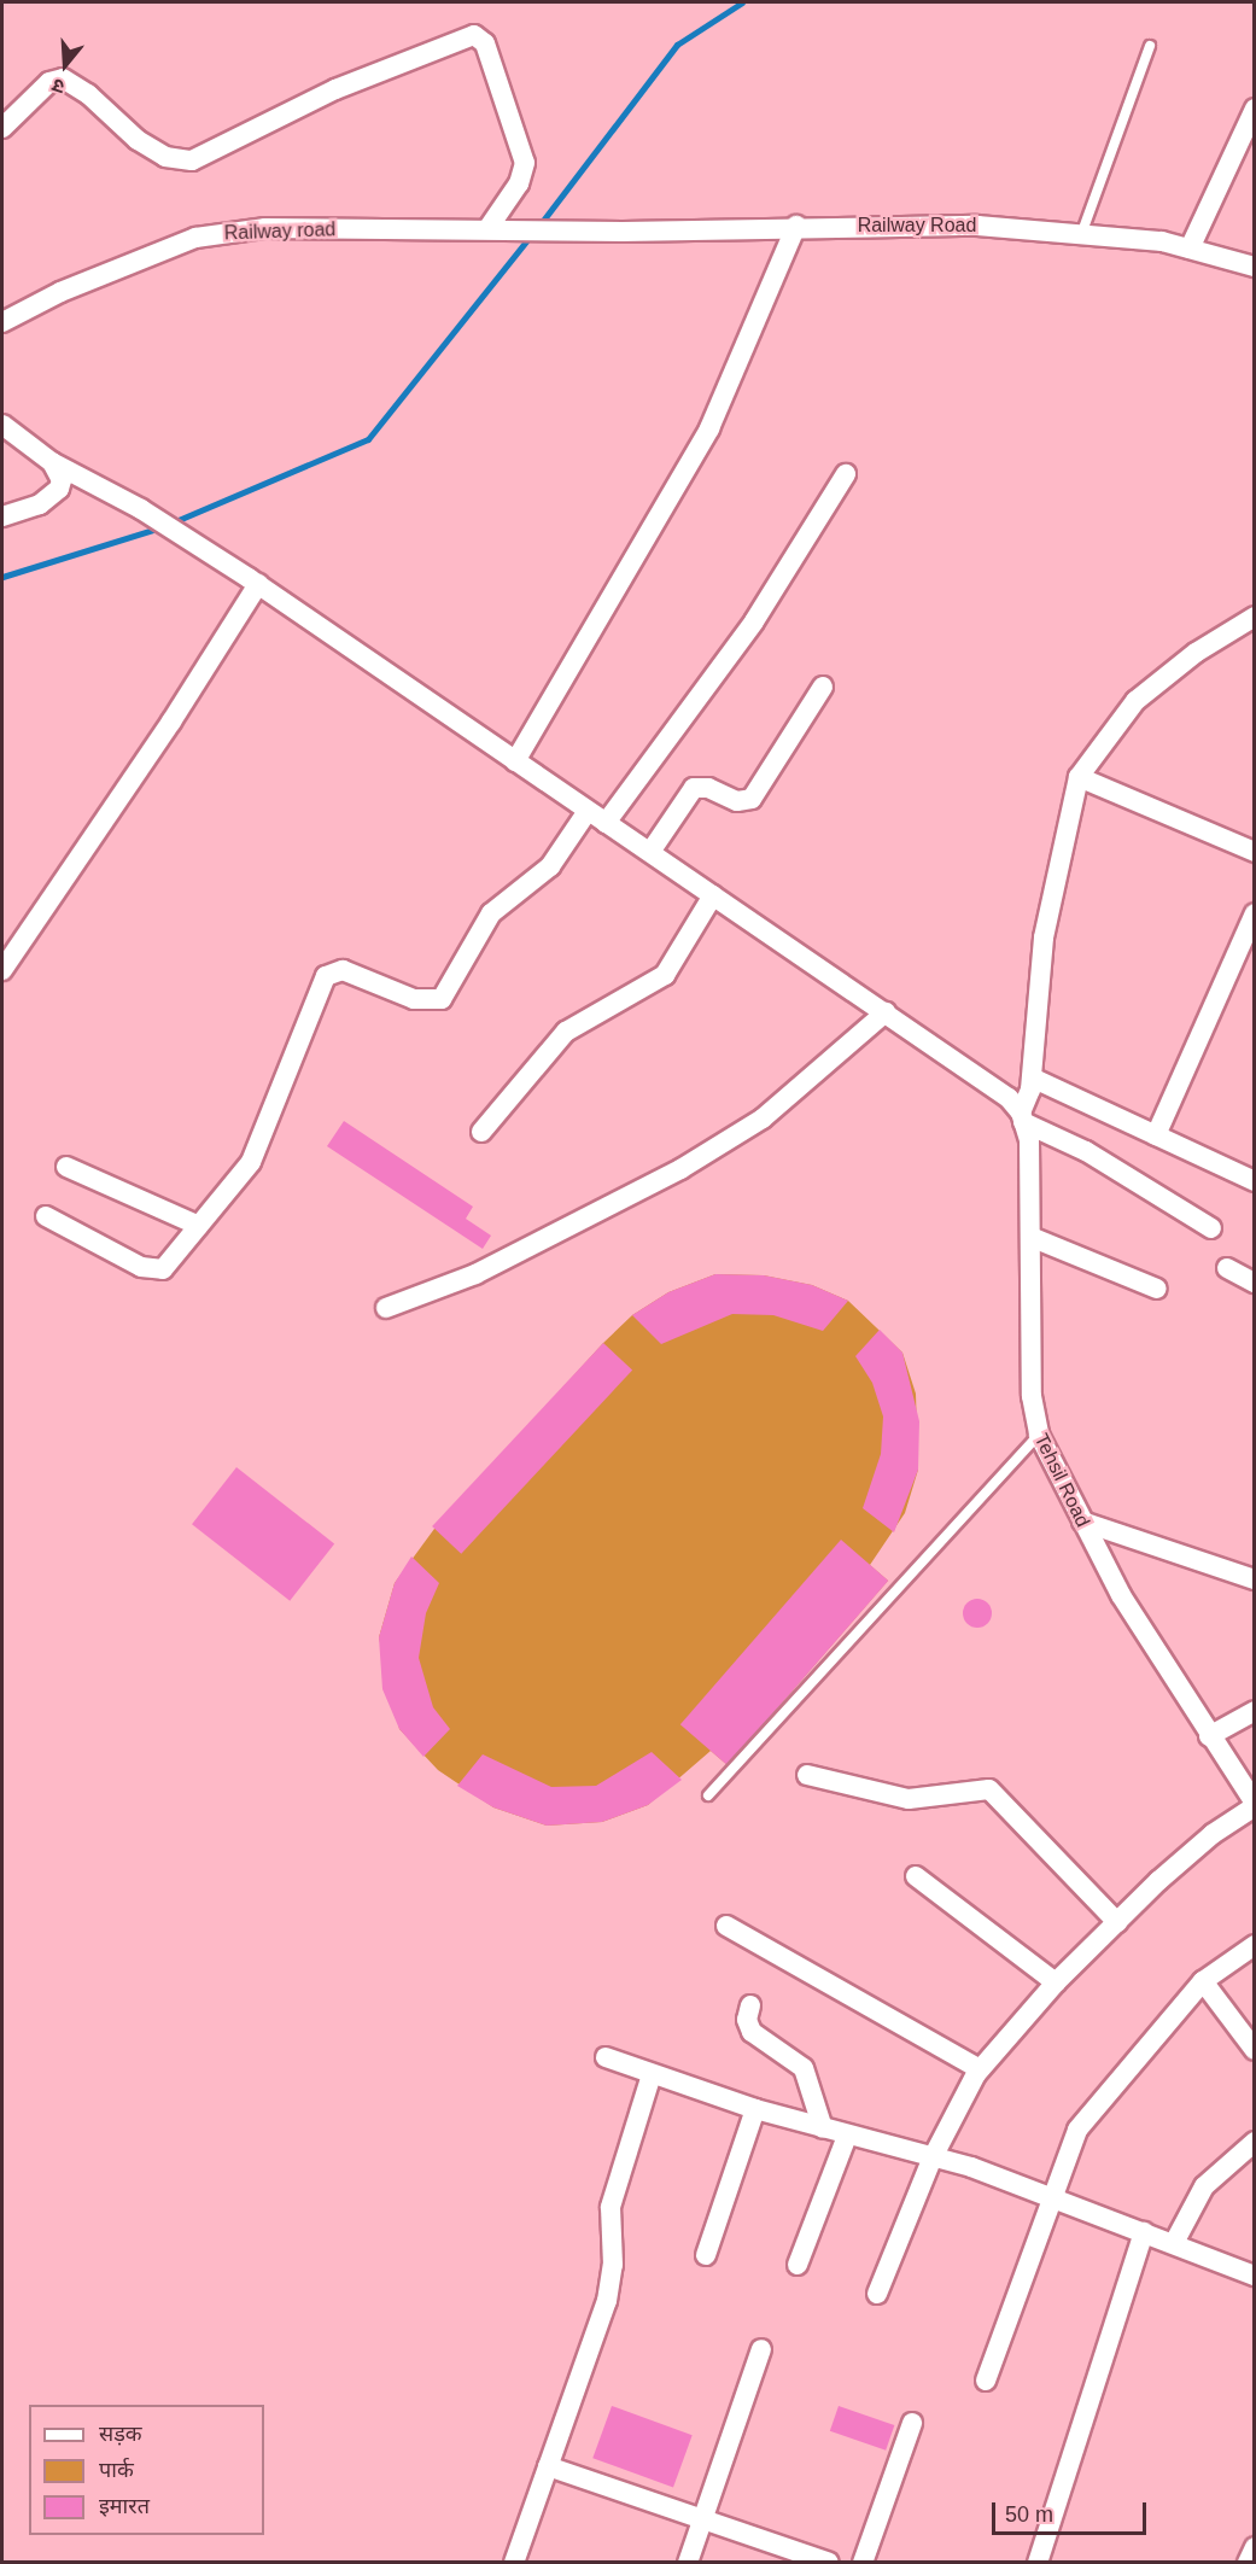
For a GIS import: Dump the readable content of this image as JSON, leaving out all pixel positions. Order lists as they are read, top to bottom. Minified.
{"streets":{"street":["Railway Road","Railway road","Tehsil Road"]},"crossings":[["Railway Road","Railway road"]],"legend":["सड़क","पार्क","इमारत"],"scale_bar":"50 m","north":"bottom"}
